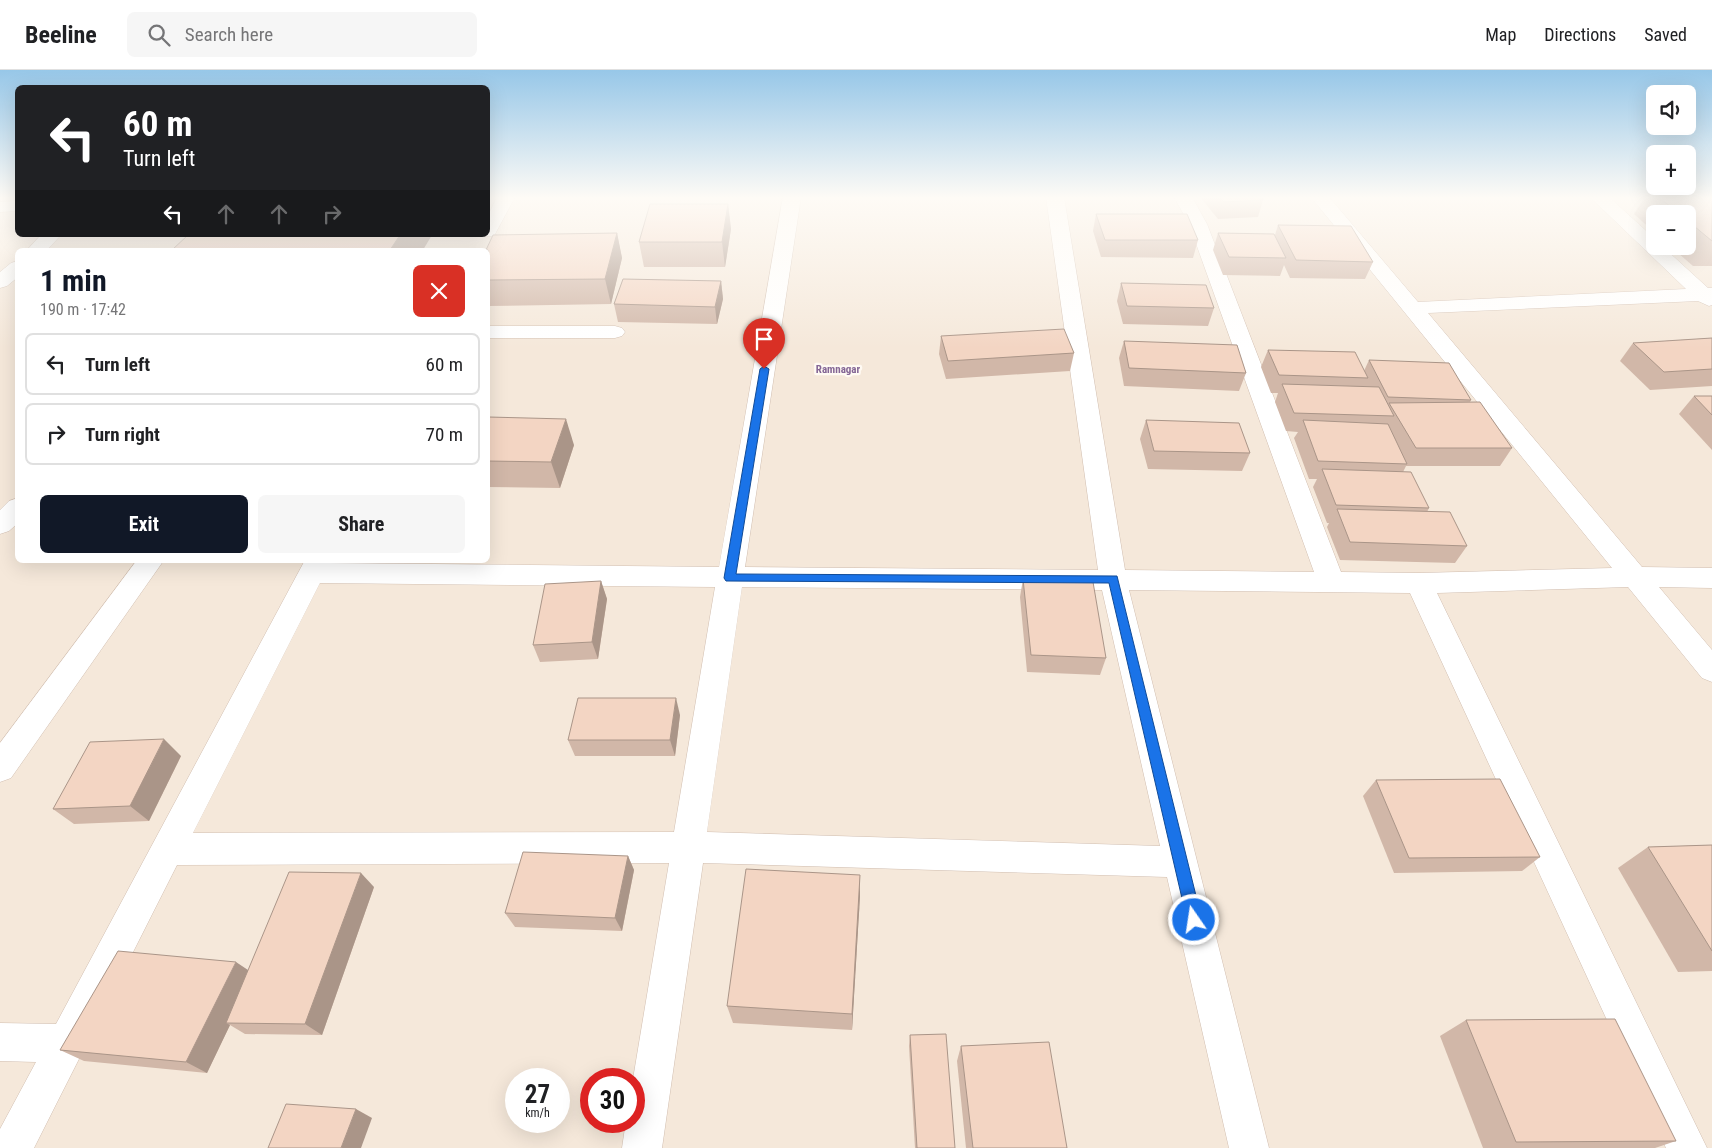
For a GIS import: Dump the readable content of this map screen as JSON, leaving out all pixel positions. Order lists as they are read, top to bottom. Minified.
{"districts":["Ramnagar"],"page":{"header":"Beeline","search":"Search here","nav":["Map","Directions","Saved"],"map_buttons":["+","−"],"turn":["60 m","Turn left"],"heading":["1 min","190 m · 17:42"],"list":[{"name":"Turn left","value":"60 m"},{"name":"Turn right","value":"70 m"}],"buttons":["Exit","Share"],"speed":"27 km/h","limit":"30"}}
